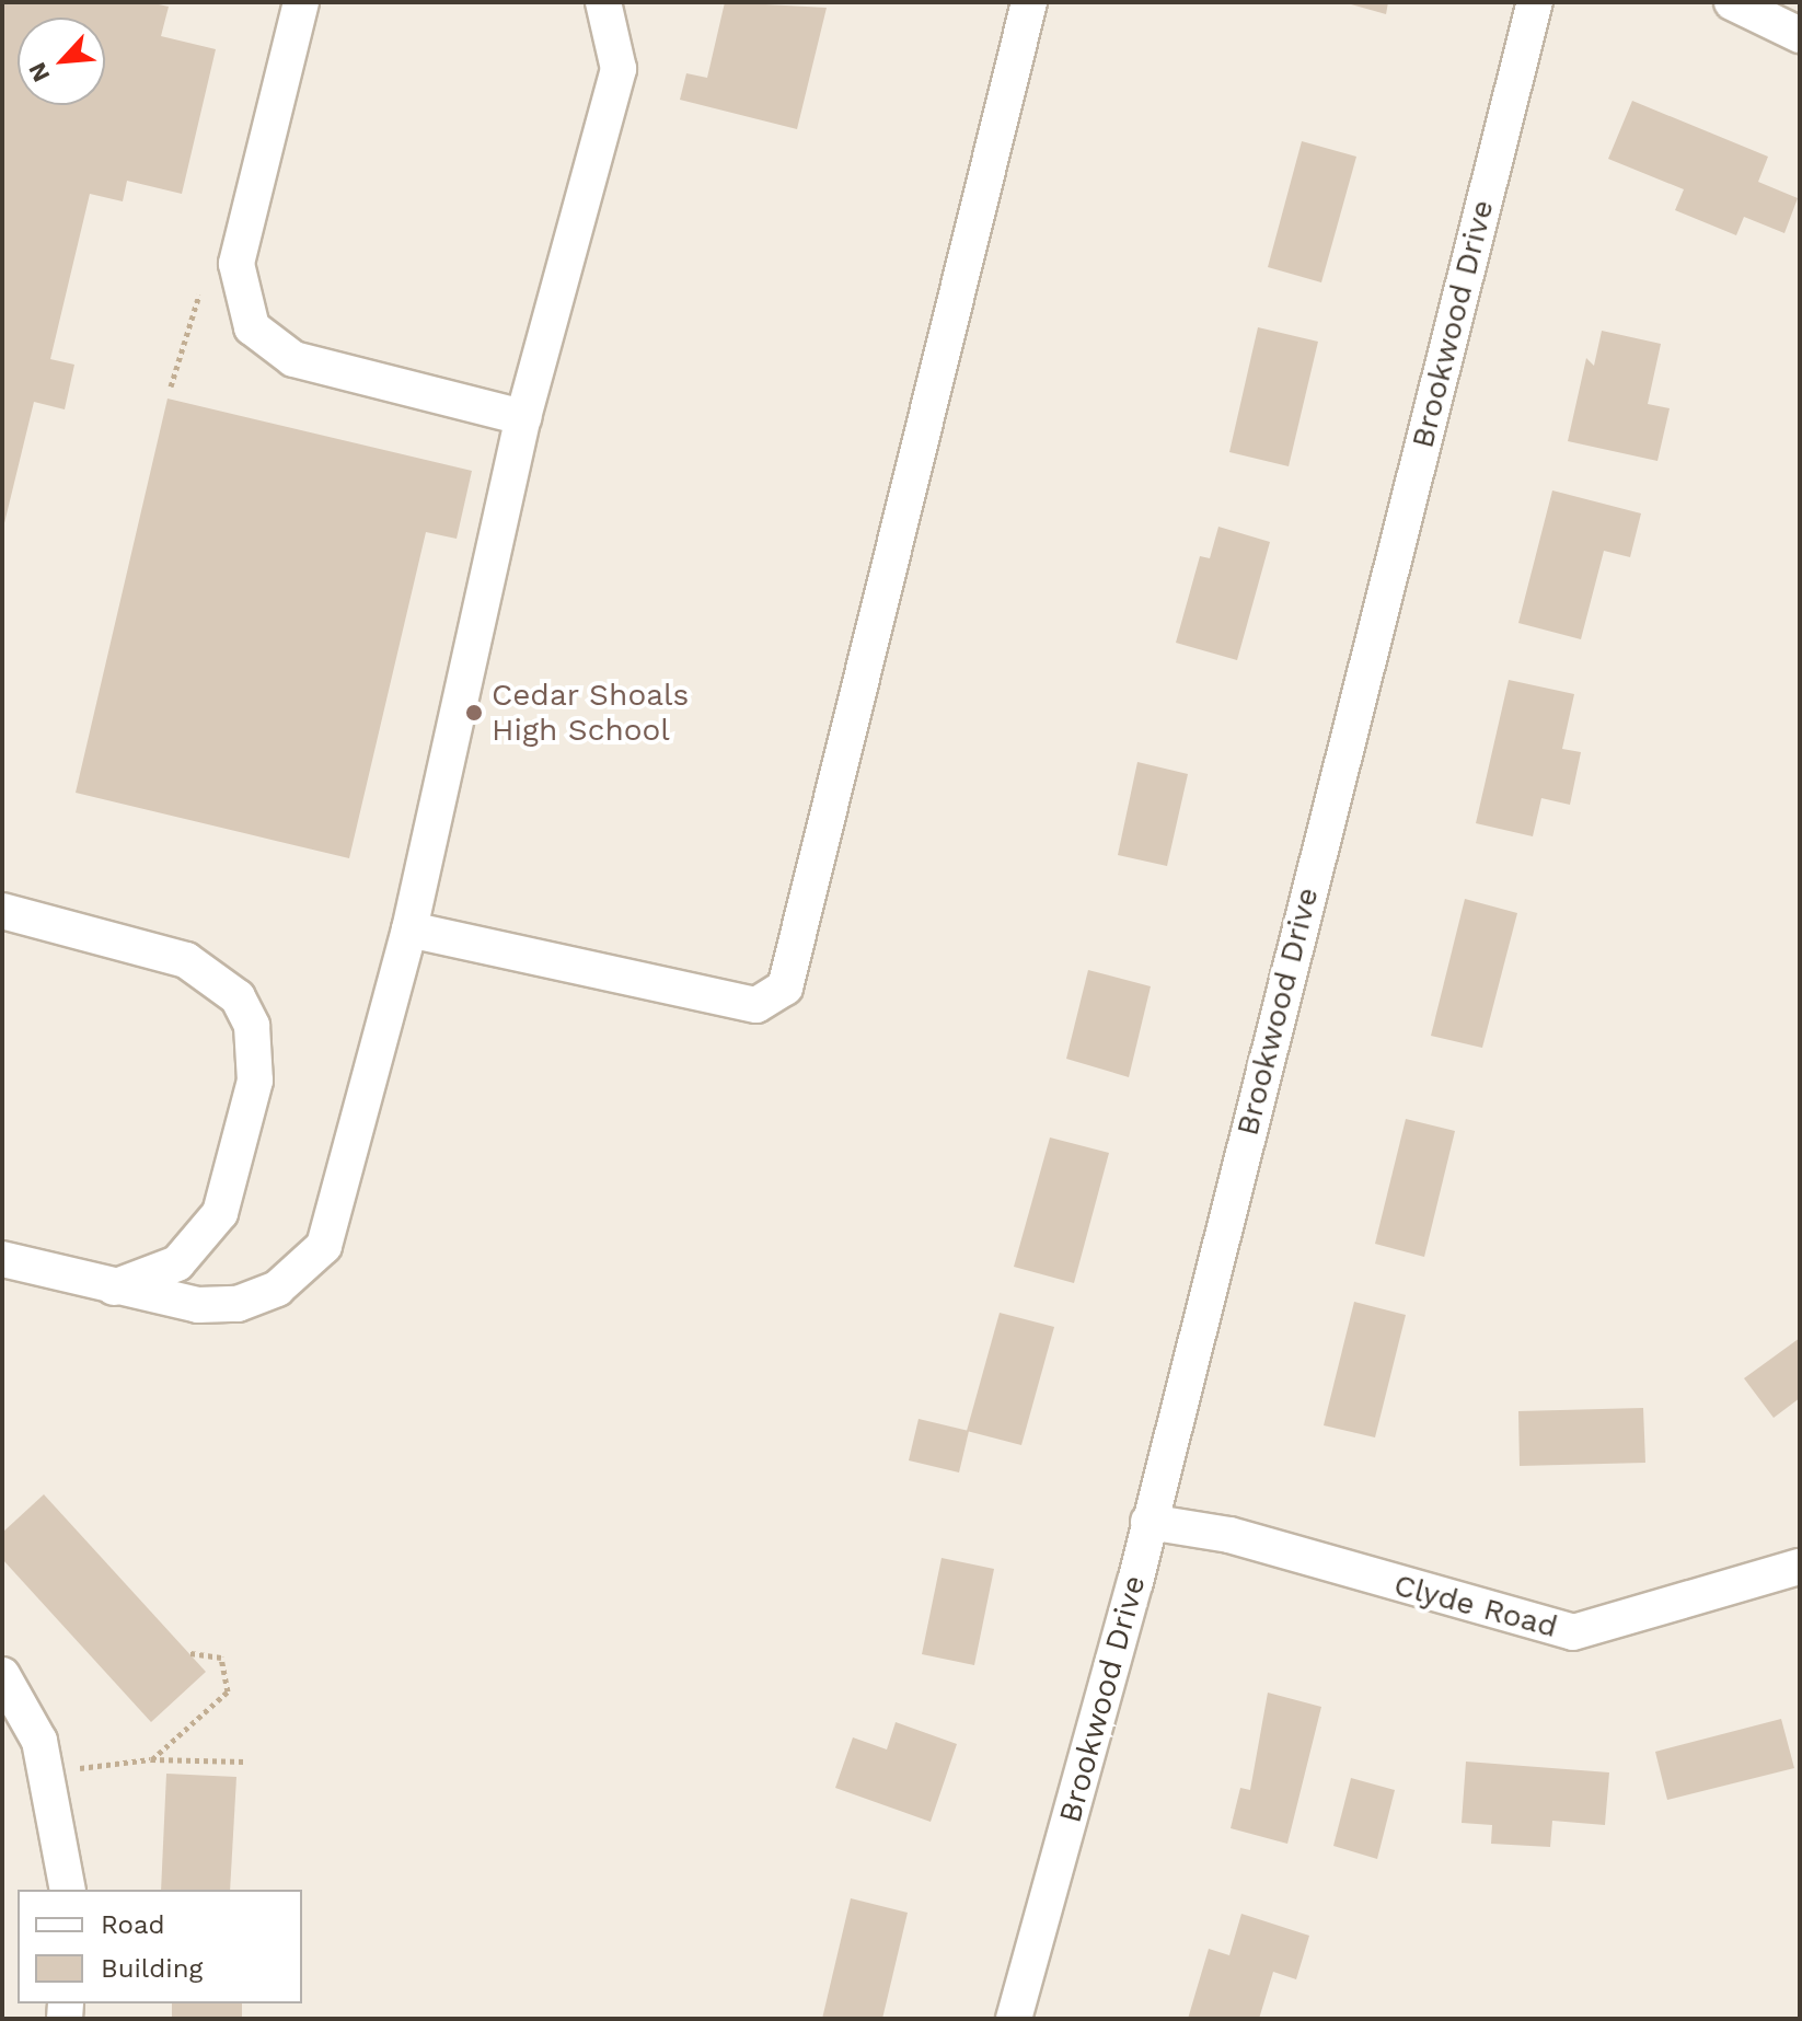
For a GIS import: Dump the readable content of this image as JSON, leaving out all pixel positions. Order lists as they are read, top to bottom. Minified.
{"streets":{"street":["Brookwood Drive","Clyde Road"]},"crossings":[["Brookwood Drive","Clyde Road"]],"places":["Cedar Shoals High School"],"legend":["Road","Building"],"north":"bottom left"}
